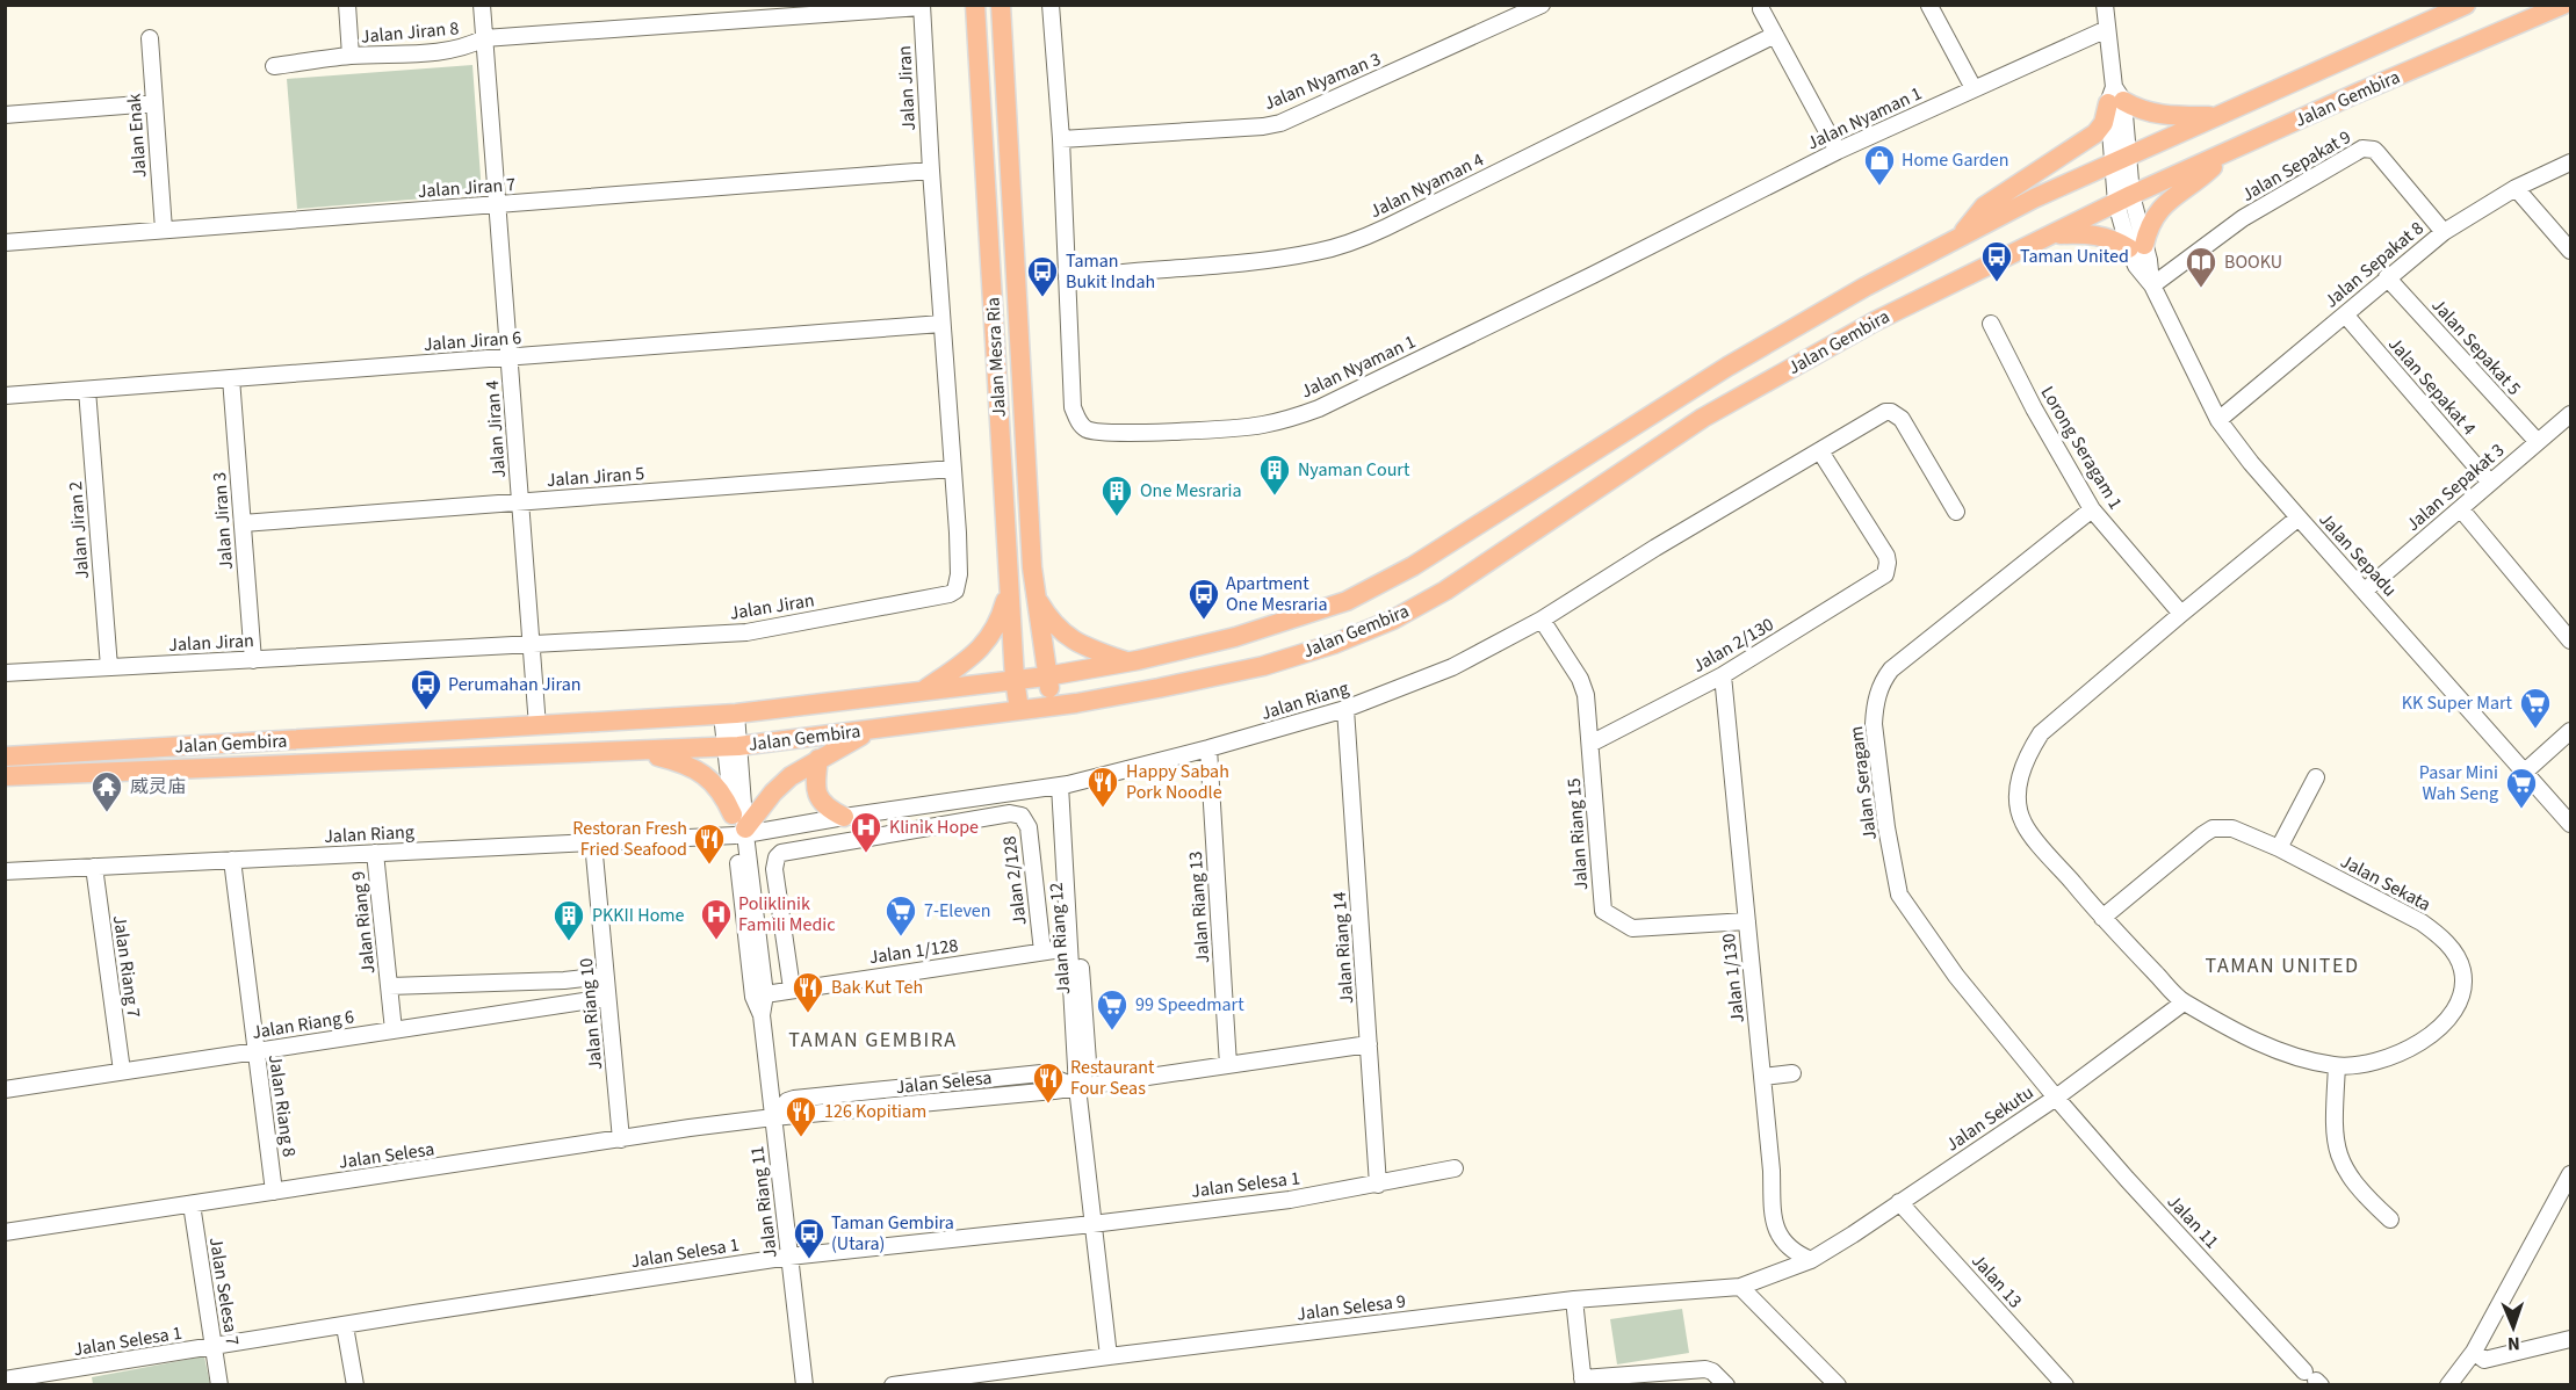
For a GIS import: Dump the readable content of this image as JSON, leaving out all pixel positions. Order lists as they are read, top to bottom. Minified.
{"streets":{"main road":["Jalan Gembira","Jalan Mesra Ria"],"street":["Jalan Jiran 8","Jalan Nyaman 3","Jalan Jiran","Jalan Nyaman 1","Jalan Enak","Jalan Sepakat 9","Jalan Nyaman 4","Jalan Jiran 7","Jalan Sepakat 8","Jalan Jiran 6","Jalan Sepakat 5","Jalan Sepakat 4","Jalan Jiran 4","Lorong Seragam 1","Jalan Jiran 5","Jalan Sepakat 3","Jalan Jiran 3","Jalan Jiran 2","Jalan Sepadu","Jalan 2/130","Jalan Riang","Jalan Seragam","Jalan Riang 15","Jalan 2/128","Jalan Sekata","Jalan Riang 13","Jalan Riang 9","Jalan Riang 12","Jalan Riang 14","Jalan 1/128","Jalan Riang 7","Jalan 1/130","Jalan Riang 10","Jalan Riang 6","Jalan Selesa","Jalan Riang 8","Jalan Sekutu","Jalan Selesa 1","Jalan Riang 11","Jalan 11","Jalan 13","Jalan Selesa 7","Jalan Selesa 9"]},"crossings":[["Jalan Jiran 8","Jalan Jiran"],["Jalan Jiran 8","Jalan Jiran 4"],["Jalan Nyaman 3","Jalan Nyaman 1"],["Jalan Jiran","Jalan Jiran 7"],["Jalan Jiran","Jalan Jiran 6"],["Jalan Jiran","Jalan Jiran 4"],["Jalan Jiran","Jalan Jiran 5"],["Jalan Jiran","Jalan Jiran 3"],["Jalan Jiran","Jalan Jiran 2"],["Jalan Gembira","Jalan Mesra Ria"],["Jalan Gembira","Jalan Jiran 4"],["Jalan Gembira","Jalan Sepadu"],["Jalan Gembira","Jalan Riang 11"],["Jalan Nyaman 1","Jalan Nyaman 4"],["Jalan Nyaman 1","Jalan Sepadu"],["Jalan Enak","Jalan Jiran 7"],["Jalan Sepakat 9","Jalan Sepakat 8"],["Jalan Sepakat 9","Jalan Sepadu"],["Jalan Jiran 7","Jalan Jiran 4"],["Jalan Sepakat 8","Jalan Sepakat 5"],["Jalan Sepakat 8","Jalan Sepakat 4"],["Jalan Sepakat 8","Jalan Sepadu"],["Jalan Jiran 6","Jalan Jiran 4"],["Jalan Jiran 6","Jalan Jiran 3"],["Jalan Jiran 6","Jalan Jiran 2"],["Jalan Sepakat 5","Jalan Sepakat 3"],["Jalan Sepakat 4","Jalan Sepakat 3"],["Jalan Jiran 4","Jalan Jiran 5"],["Lorong Seragam 1","Jalan Seragam"],["Lorong Seragam 1","Jalan Sekata"],["Jalan Jiran 5","Jalan Jiran 3"],["Jalan Sepakat 3","Jalan Sepadu"],["Jalan Sepadu","Jalan Sekata"],["Jalan 2/130","Jalan Riang"],["Jalan 2/130","Jalan Riang 15"],["Jalan 2/130","Jalan 1/130"],["Jalan Riang","Jalan Riang 15"],["Jalan Riang","Jalan Riang 13"],["Jalan Riang","Jalan Riang 9"],["Jalan Riang","Jalan Riang 12"],["Jalan Riang","Jalan Riang 14"],["Jalan Riang","Jalan Riang 7"],["Jalan Riang","Jalan Riang 10"],["Jalan Riang","Jalan Riang 8"],["Jalan Riang","Jalan Riang 11"],["Jalan Seragam","Jalan Sekutu"],["Jalan Seragam","Jalan 11"],["Jalan Riang 15","Jalan 1/130"],["Jalan 2/128","Jalan 1/128"],["Jalan Sekata","Jalan Sekutu"],["Jalan Riang 13","Jalan Selesa"],["Jalan Riang 9","Jalan Riang 6"],["Jalan Riang 12","Jalan 1/128"],["Jalan Riang 12","Jalan Selesa"],["Jalan Riang 12","Jalan Selesa 1"],["Jalan Riang 12","Jalan Selesa 9"],["Jalan Riang 14","Jalan Selesa"],["Jalan Riang 14","Jalan Selesa 1"],["Jalan 1/128","Jalan Riang 11"],["Jalan Riang 7","Jalan Riang 6"],["Jalan 1/130","Jalan Sekutu"],["Jalan 1/130","Jalan Selesa 9"],["Jalan Riang 10","Jalan Riang 6"],["Jalan Riang 10","Jalan Selesa"],["Jalan Riang 6","Jalan Riang 8"],["Jalan Selesa","Jalan Riang 8"],["Jalan Selesa","Jalan Riang 11"],["Jalan Selesa","Jalan Selesa 7"],["Jalan Sekutu","Jalan 11"],["Jalan Sekutu","Jalan 13"],["Jalan Sekutu","Jalan Selesa 9"],["Jalan Selesa 1","Jalan Riang 11"],["Jalan Selesa 1","Jalan Selesa 7"]],"districts":["TAMAN UNITED","TAMAN GEMBIRA"],"places":{"shop":["Home Garden"],"bus stop":["Taman United","Taman Bukit Indah","Apartment One Mesraria","Perumahan Jiran","Taman Gembira (Utara)"],"library":["BOOKU"],"building":["Nyaman Court","One Mesraria","PKKII Home"],"supermarket":["KK Super Mart","Pasar Mini Wah Seng","7-Eleven","99 Speedmart"],"restaurant":["Happy Sabah Pork Noodle","Restoran Fresh Fried Seafood","Bak Kut Teh","Restaurant Four Seas","126 Kopitiam"],"temple":["威灵庙"],"hospital":["Klinik Hope","Poliklinik Famili Medic"]},"north":"bottom"}
